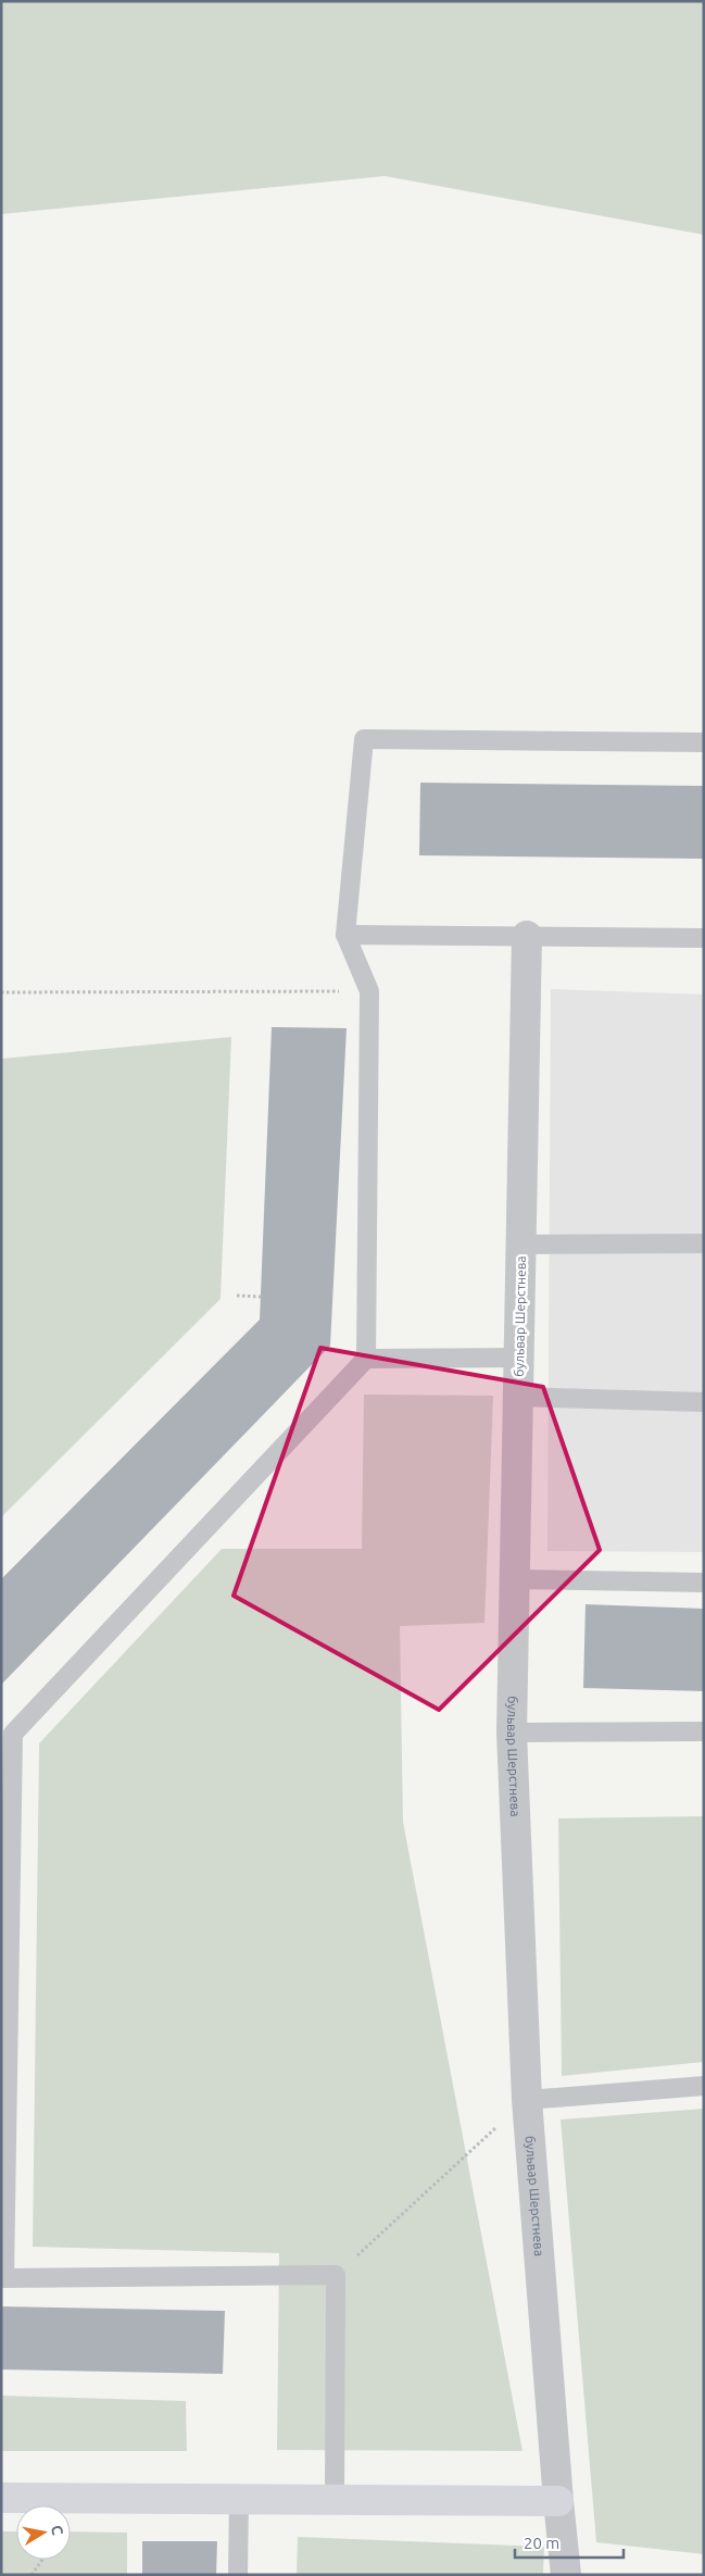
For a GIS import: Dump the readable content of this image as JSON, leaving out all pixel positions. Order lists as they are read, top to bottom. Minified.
{"streets":{"street":["бульвар Шерстнева"]},"scale_bar":"20 m","north":"right"}
